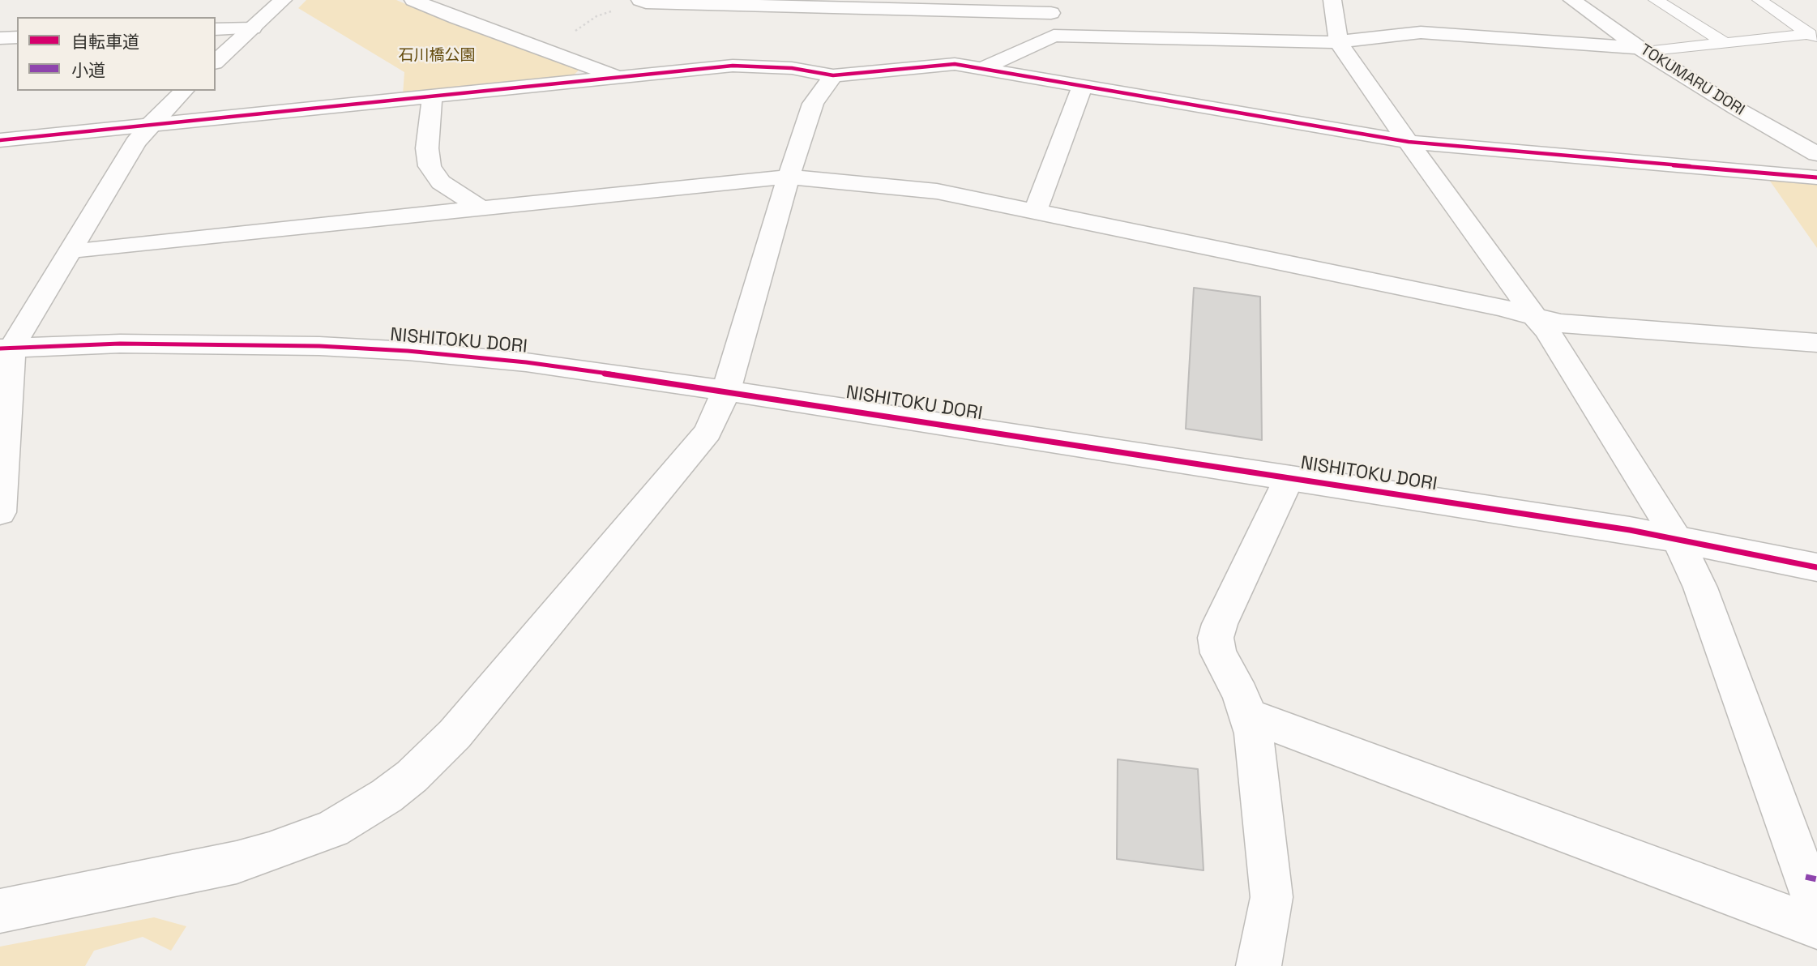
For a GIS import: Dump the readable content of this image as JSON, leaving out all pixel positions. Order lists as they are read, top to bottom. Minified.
{"streets":{"street":["TOKUMARU DORI","NISHITOKU DORI"]},"parks":["石川橋公園"],"legend":["自転車道","小道"]}
